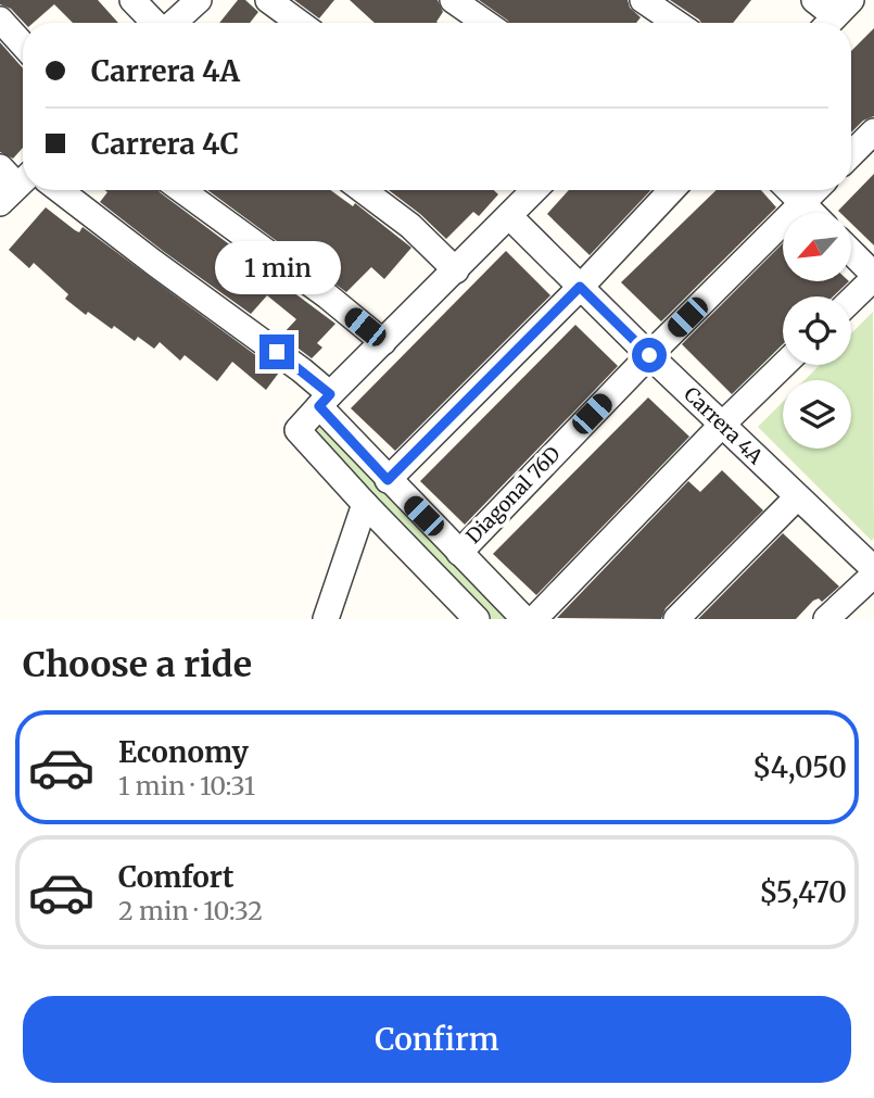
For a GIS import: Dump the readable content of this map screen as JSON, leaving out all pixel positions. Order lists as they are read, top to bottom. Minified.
{"streets":{"street":["Carrera 4A","Diagonal 76D"]},"crossings":[["Carrera 4A","Diagonal 76D"]],"north":"bottom left","page":{"banner":["Carrera 4A","Carrera 4C"],"bubble":"1 min","heading":"Choose a ride","list":[{"name":"Economy","note":"1 min · 10:31","value":"$4,050"},{"name":"Comfort","note":"2 min · 10:32","value":"$5,470"}],"buttons":"Confirm"}}
